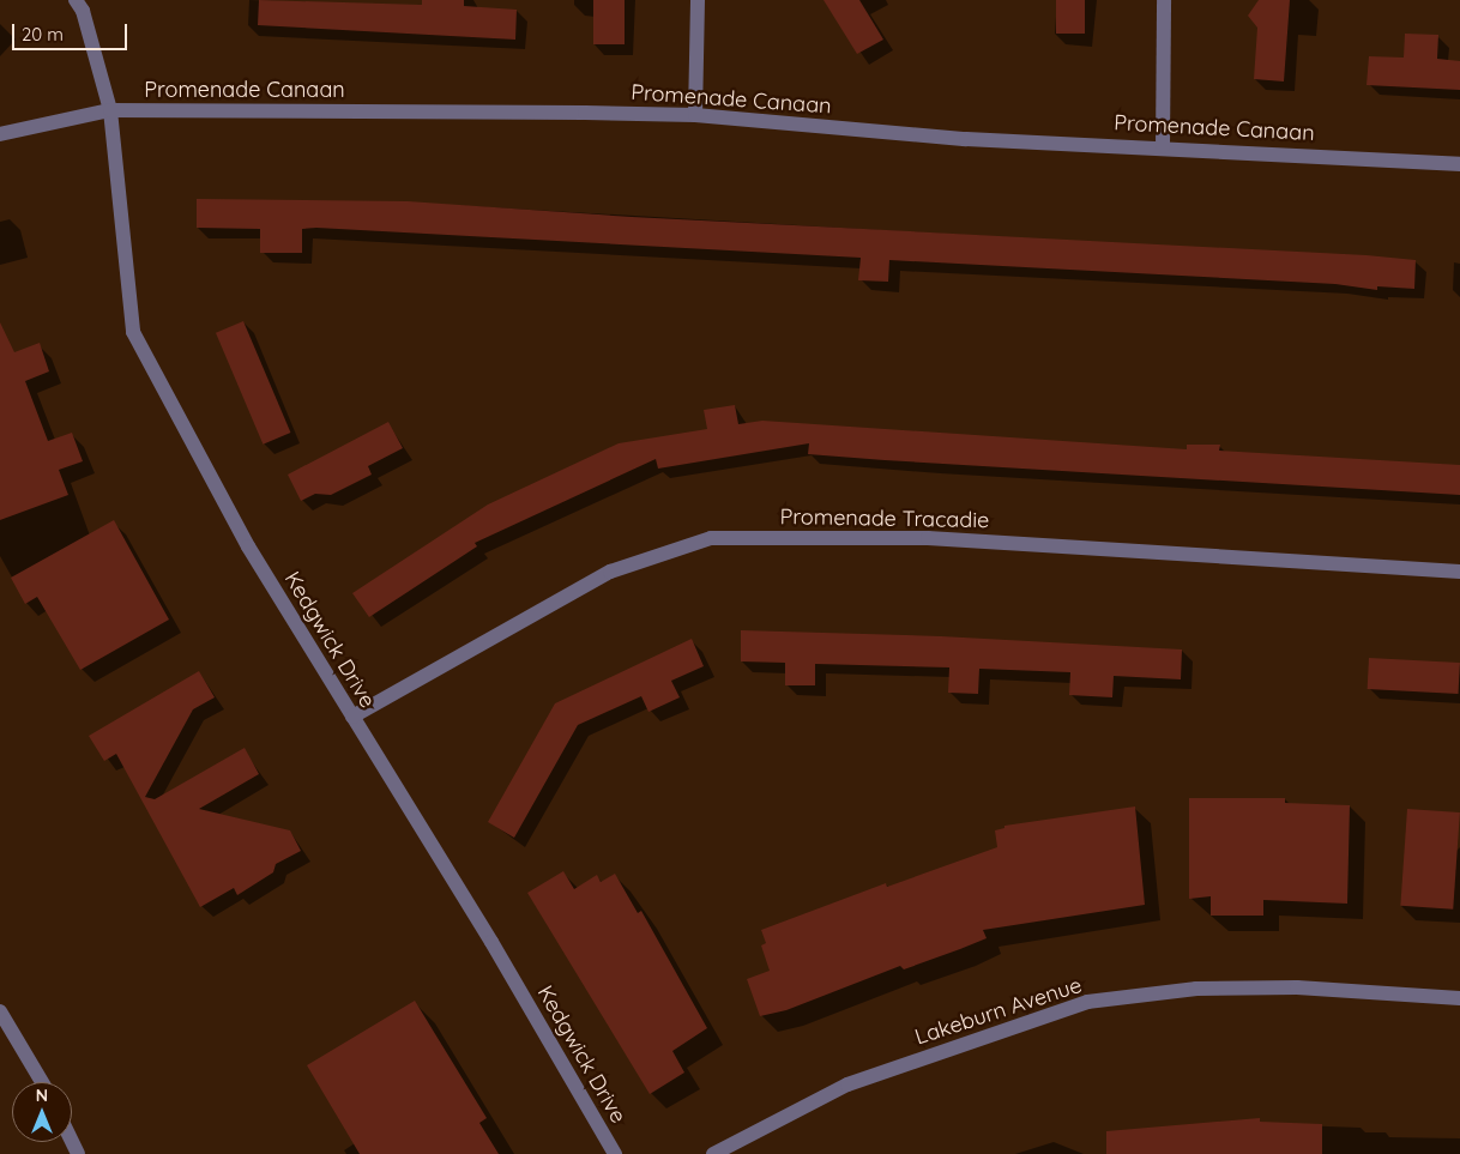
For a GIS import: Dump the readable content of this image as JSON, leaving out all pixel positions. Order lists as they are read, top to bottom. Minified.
{"streets":{"street":["Promenade Canaan","Promenade Tracadie","Kedgwick Drive","Lakeburn Avenue"]},"crossings":[["Promenade Canaan","Kedgwick Drive"],["Promenade Tracadie","Kedgwick Drive"]],"scale_bar":"20 m","north":"top"}
